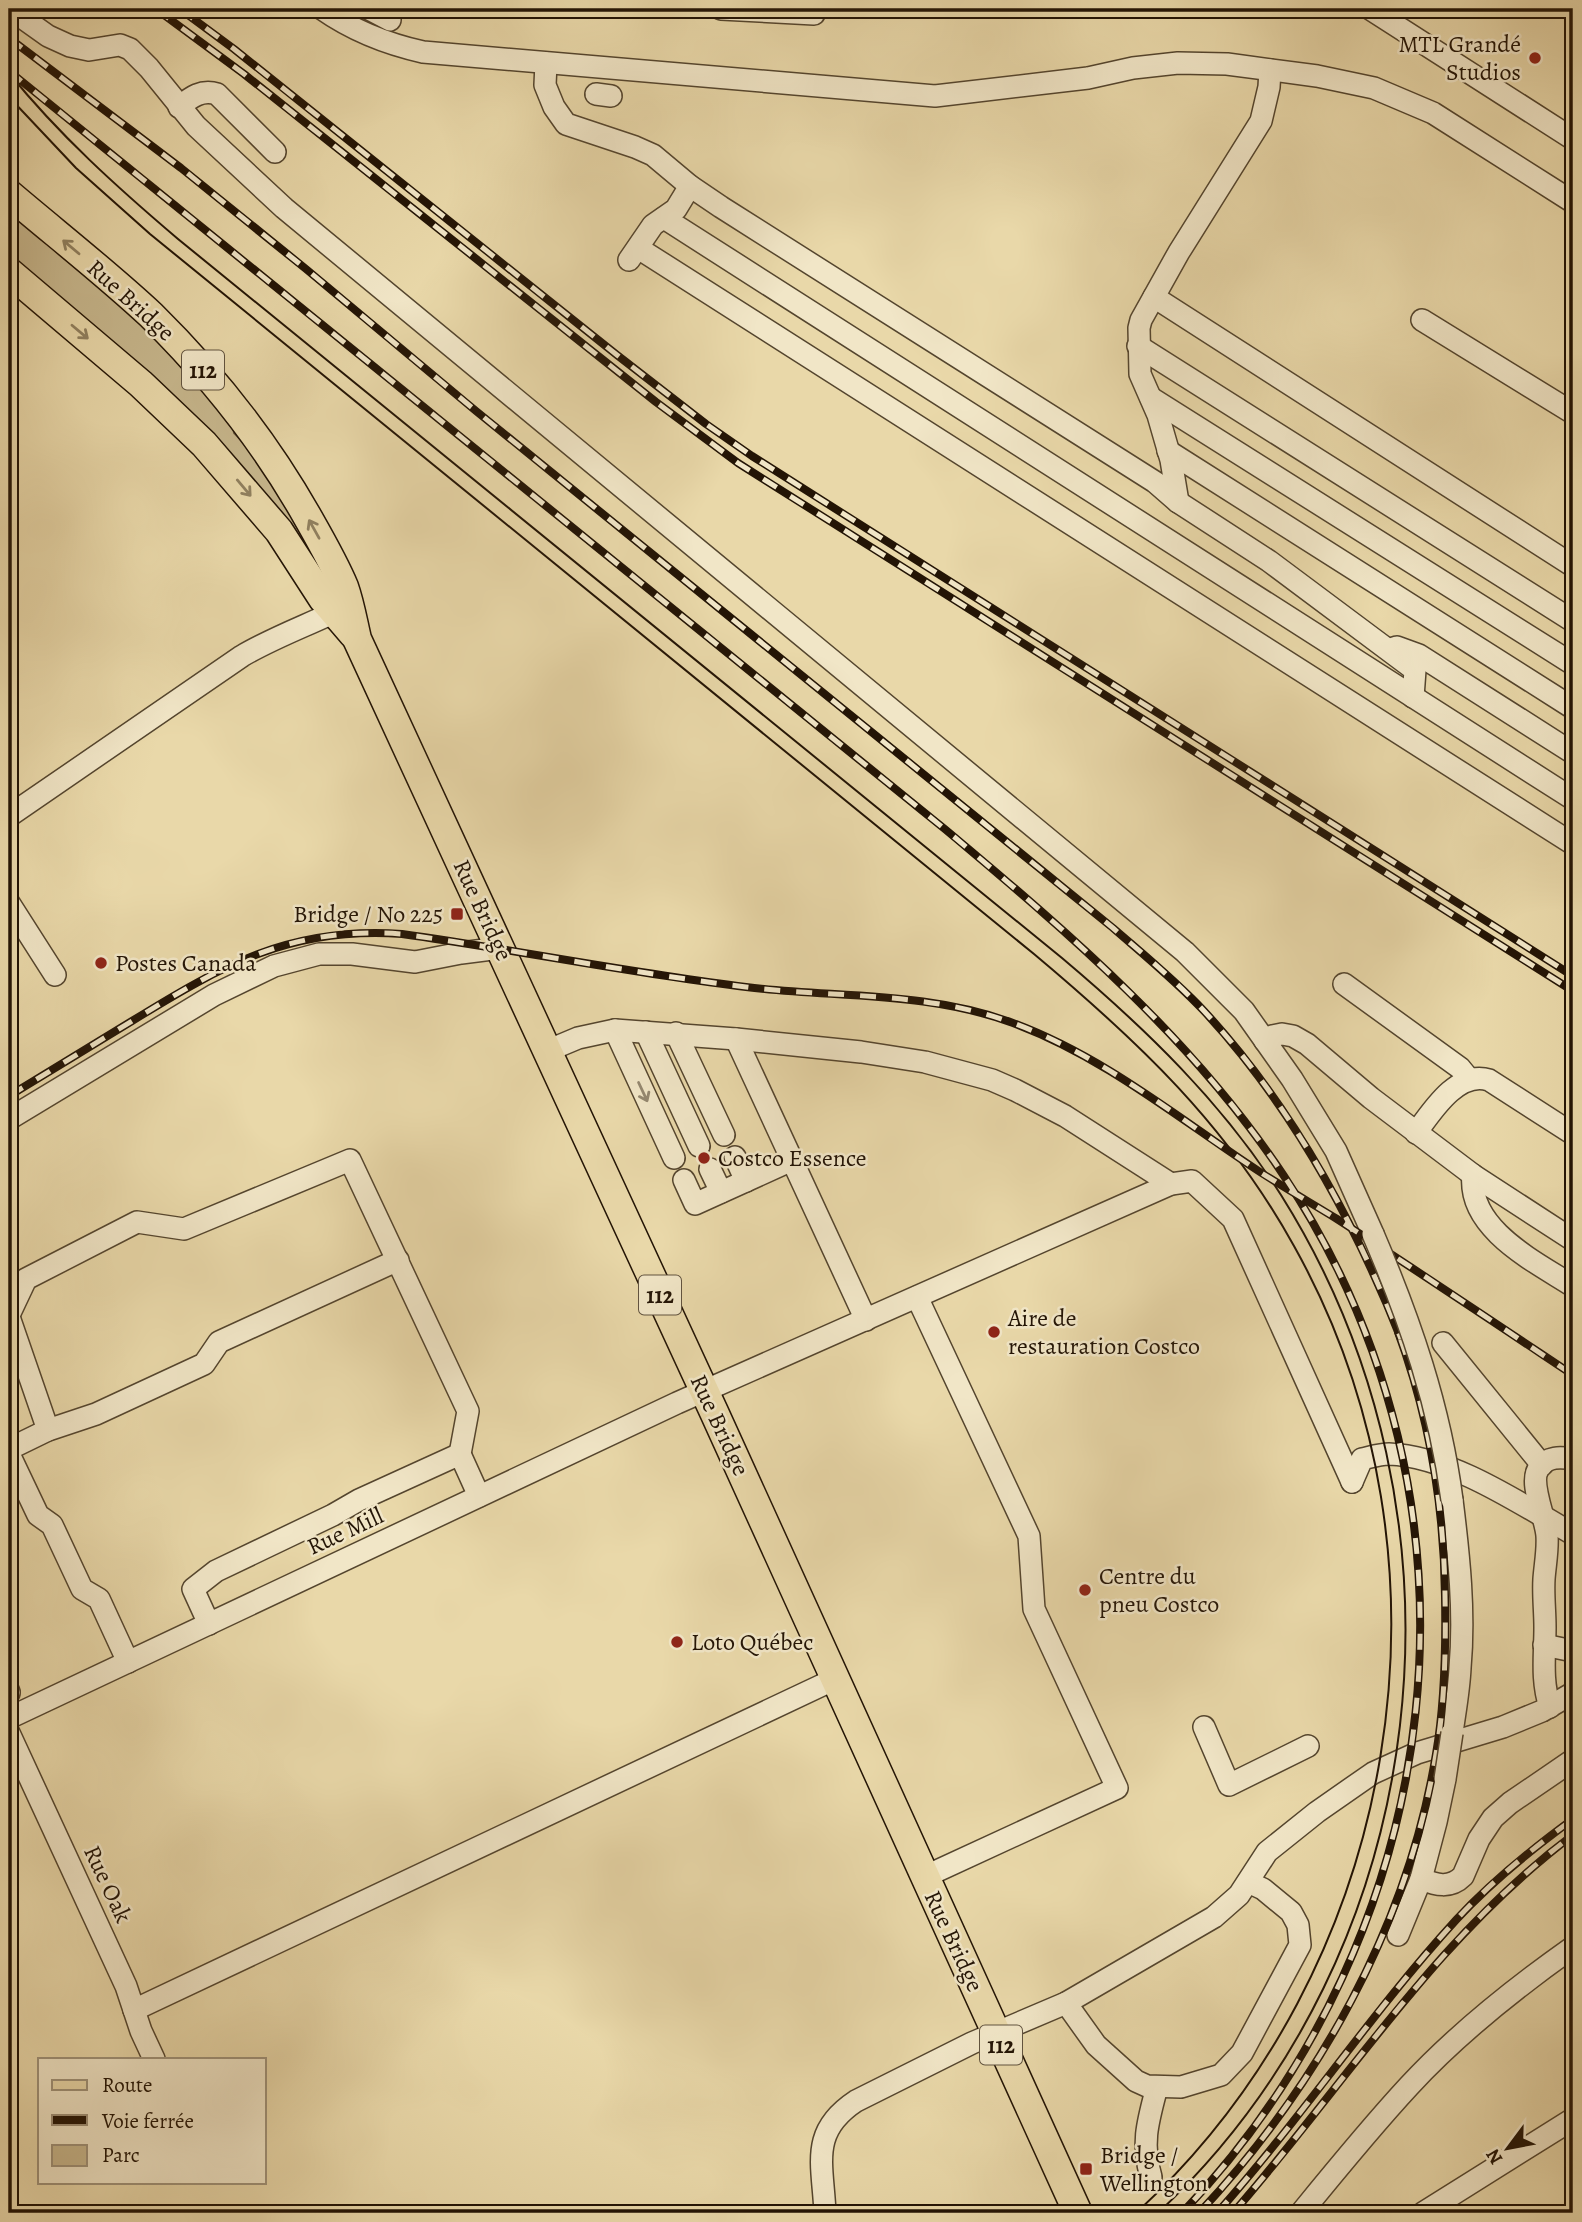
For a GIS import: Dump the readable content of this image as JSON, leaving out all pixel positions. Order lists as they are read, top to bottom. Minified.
{"streets":{"main road":["Rue Bridge","112"],"street":["Rue Mill","Rue Oak"]},"crossings":[["Rue Bridge","Rue Mill"]],"places":{"other":["MTL Grandé Studios","Postes Canada","Costco Essence","Aire de restauration Costco","Centre du pneu Costco","Loto Québec"],"transit":["Bridge / No 225","Bridge / Wellington"]},"legend":["Route","Voie ferrée","Parc"],"north":"bottom left"}
